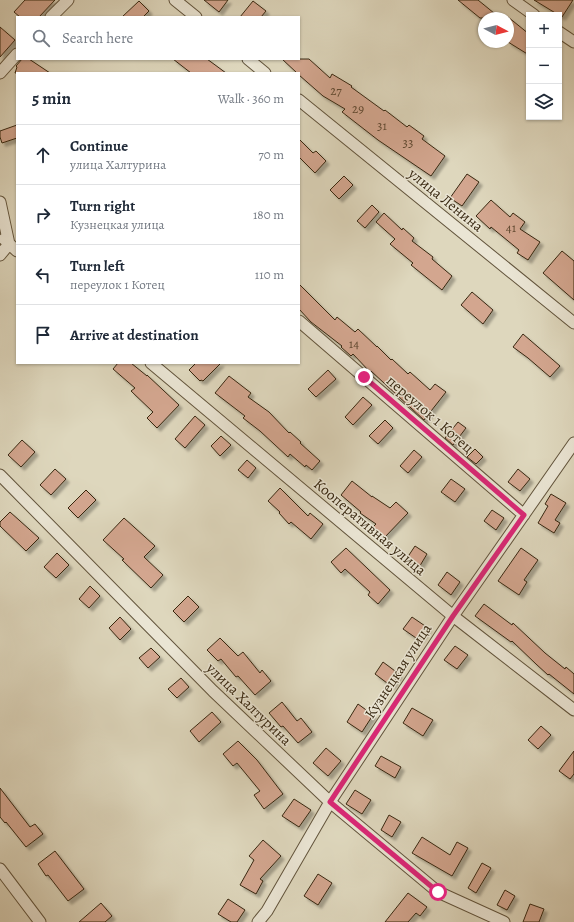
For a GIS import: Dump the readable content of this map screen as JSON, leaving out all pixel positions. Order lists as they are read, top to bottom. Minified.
{"streets":{"street":["улица Ленина","переулок 1 Котец","Кооперативная улица","Кузнецкая улица","улица Халтурина"]},"crossings":[["переулок 1 Котец","Кузнецкая улица"],["Кооперативная улица","Кузнецкая улица"],["Кузнецкая улица","улица Халтурина"]],"house_numbers":["27","29","31","33","41","14"],"north":"right","page":{"map_buttons":["+","−"],"search":"Search here","heading":["5 min","Walk · 360 m"],"list":[["Continue","улица Халтурина","70 m"],["Turn right","Кузнецкая улица","180 m"],["Turn left","переулок 1 Котец","110 m"],"Arrive at destination"]}}
